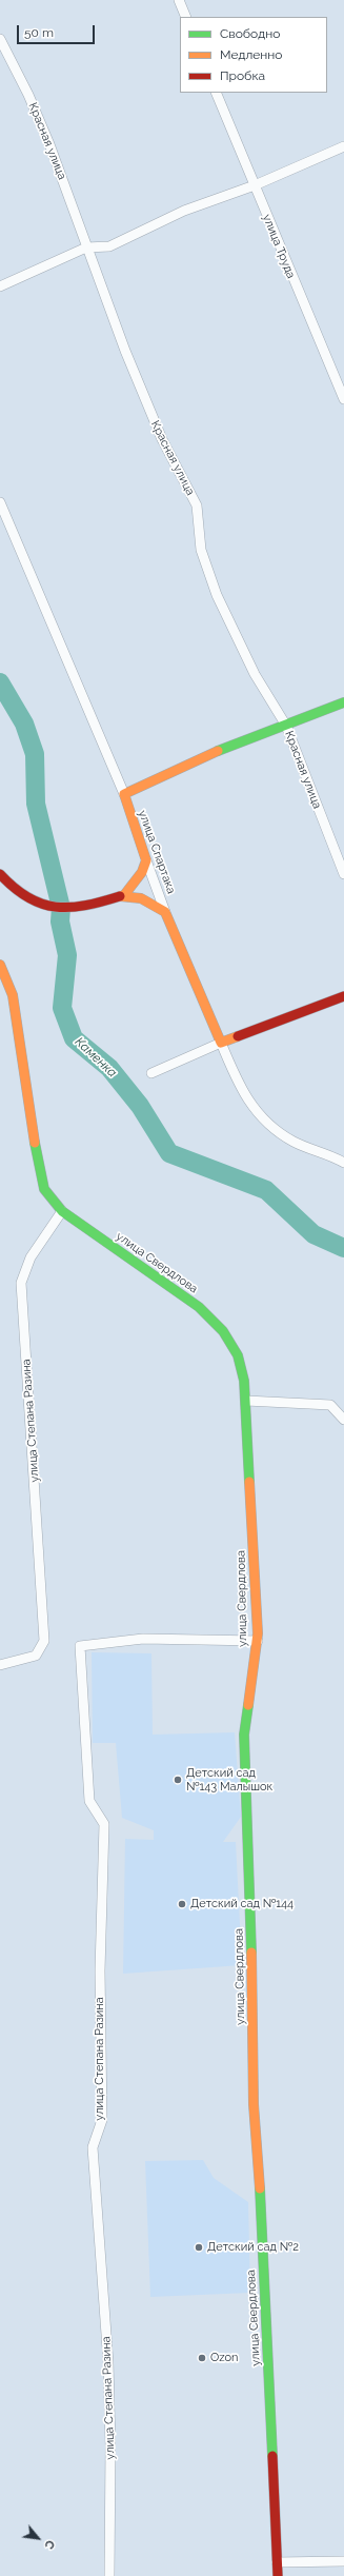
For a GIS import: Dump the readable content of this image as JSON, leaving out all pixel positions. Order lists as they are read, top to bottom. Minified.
{"streets":{"street":["Красная улица","улица Труда","улица Спартака","улица Свердлова","улица Степана Разина"]},"crossings":[["улица Свердлова","улица Степана Разина"]],"water":["Каменка"],"places":["Детский сад №143 Малышок","Детский сад №144","Детский сад №2","Ozon"],"legend":["Свободно","Медленно","Пробка"],"scale_bar":"50 m","north":"bottom right"}
